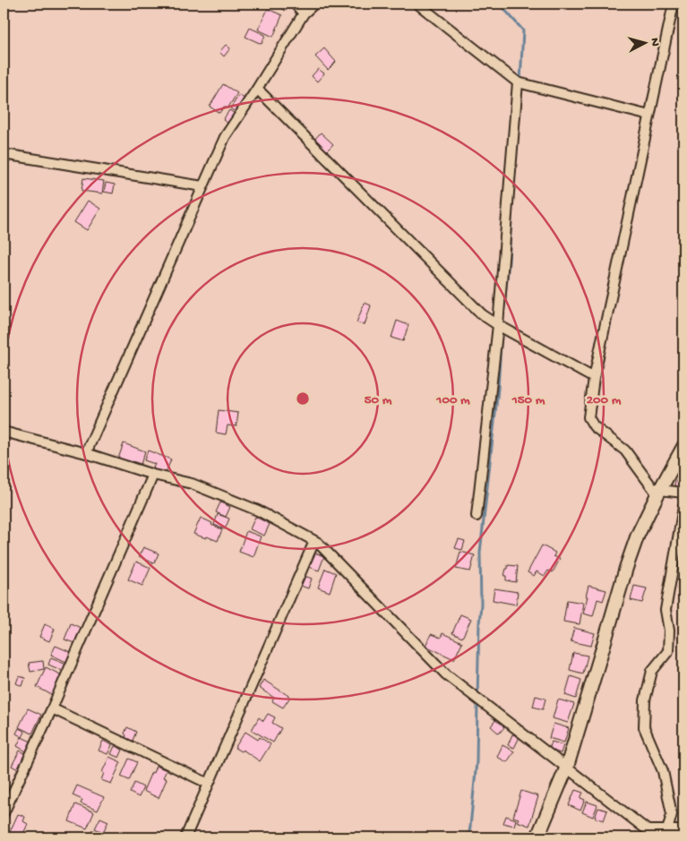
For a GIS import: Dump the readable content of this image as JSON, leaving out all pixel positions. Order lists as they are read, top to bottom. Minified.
{"north":"right","rings":["50 m","100 m","150 m","200 m"]}
